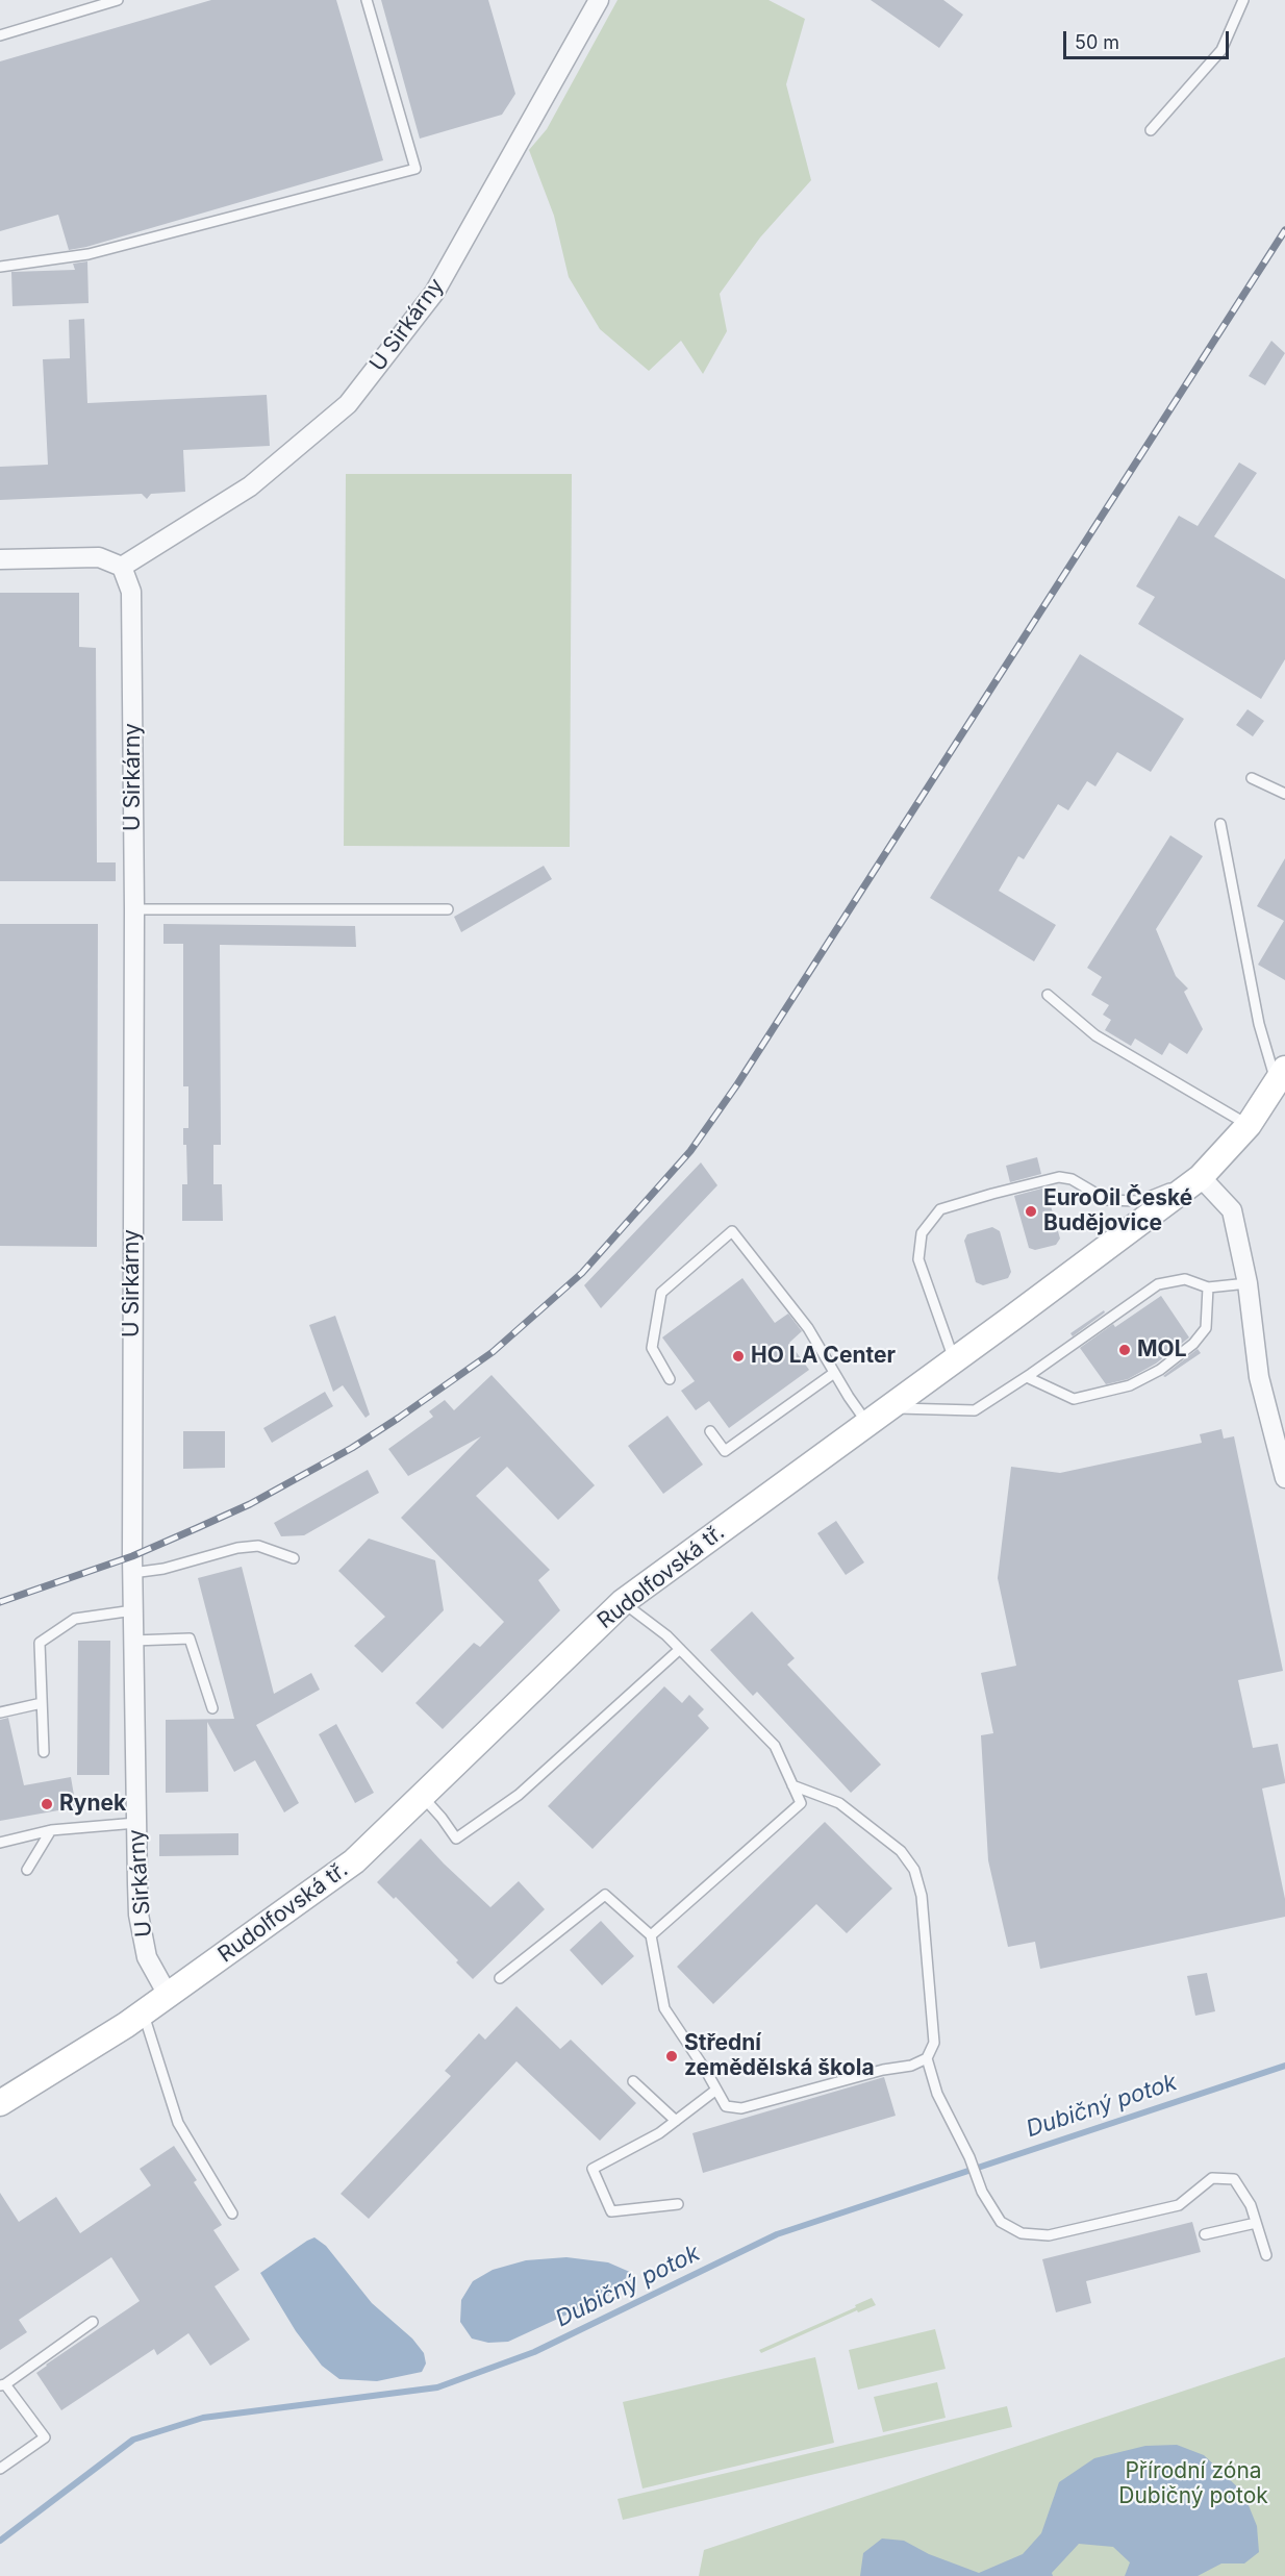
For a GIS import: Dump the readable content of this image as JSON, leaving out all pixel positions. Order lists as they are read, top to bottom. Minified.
{"streets":{"main road":["Rudolfovská tř."],"street":["U Sirkárny"]},"crossings":[["U Sirkárny","Rudolfovská tř."]],"water":["Dubičný potok"],"parks":["Přírodní zóna Dubičný potok"],"places":["EuroOil České Budějovice","MOL","HO LA Center","Rynek","Střední zemědělská škola"],"scale_bar":"50 m"}
